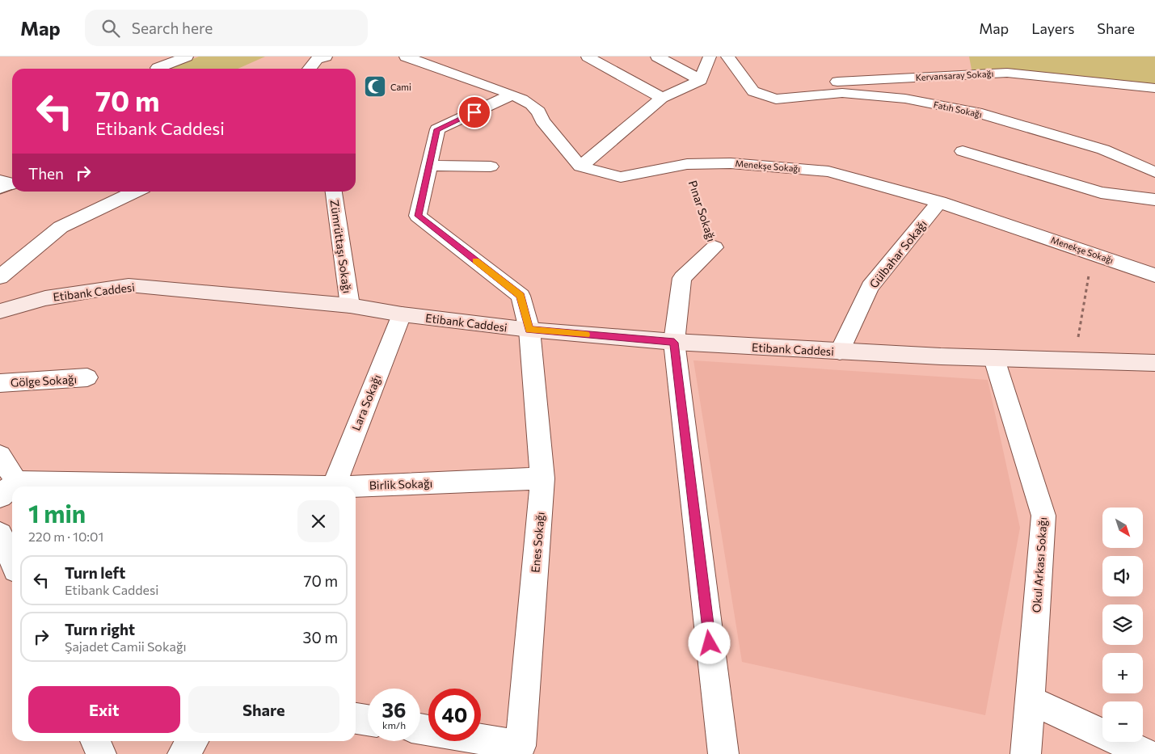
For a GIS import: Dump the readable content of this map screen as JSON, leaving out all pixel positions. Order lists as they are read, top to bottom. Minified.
{"streets":{"main road":["Etibank Caddesi"],"street":["Kervansaray Sokağı","Fatıh Sokağı","Menekşe Sokağı","Pınar Sokağı","Zümrüttaşı Sokağı","Gülbahar Sokağı","Gölge Sokağı","Lara Sokağı","Birlik Sokağı","Enes Sokağı","Okul Arkası Sokağı"]},"crossings":[["Kervansaray Sokağı","Fatıh Sokağı"],["Menekşe Sokağı","Pınar Sokağı"],["Menekşe Sokağı","Gülbahar Sokağı"],["Pınar Sokağı","Etibank Caddesi"],["Zümrüttaşı Sokağı","Etibank Caddesi"],["Gülbahar Sokağı","Etibank Caddesi"],["Etibank Caddesi","Lara Sokağı"],["Etibank Caddesi","Enes Sokağı"],["Etibank Caddesi","Okul Arkası Sokağı"],["Birlik Sokağı","Enes Sokağı"]],"places":{"mosque":["Cami"]},"north":"bottom right","page":{"header":"Map","search":"Search here","nav":["Map","Layers","Share"],"turn":["70 m","Etibank Caddesi"],"then":"Then","heading":["1 min","220 m · 10:01"],"map_buttons":["+","−"],"list":[{"name":"Turn left","note":"Etibank Caddesi","value":"70 m"},{"name":"Turn right","note":"Şajadet Camii Sokağı","value":"30 m"}],"buttons":["Exit","Share"],"speed":"36 km/h","limit":"40"}}
